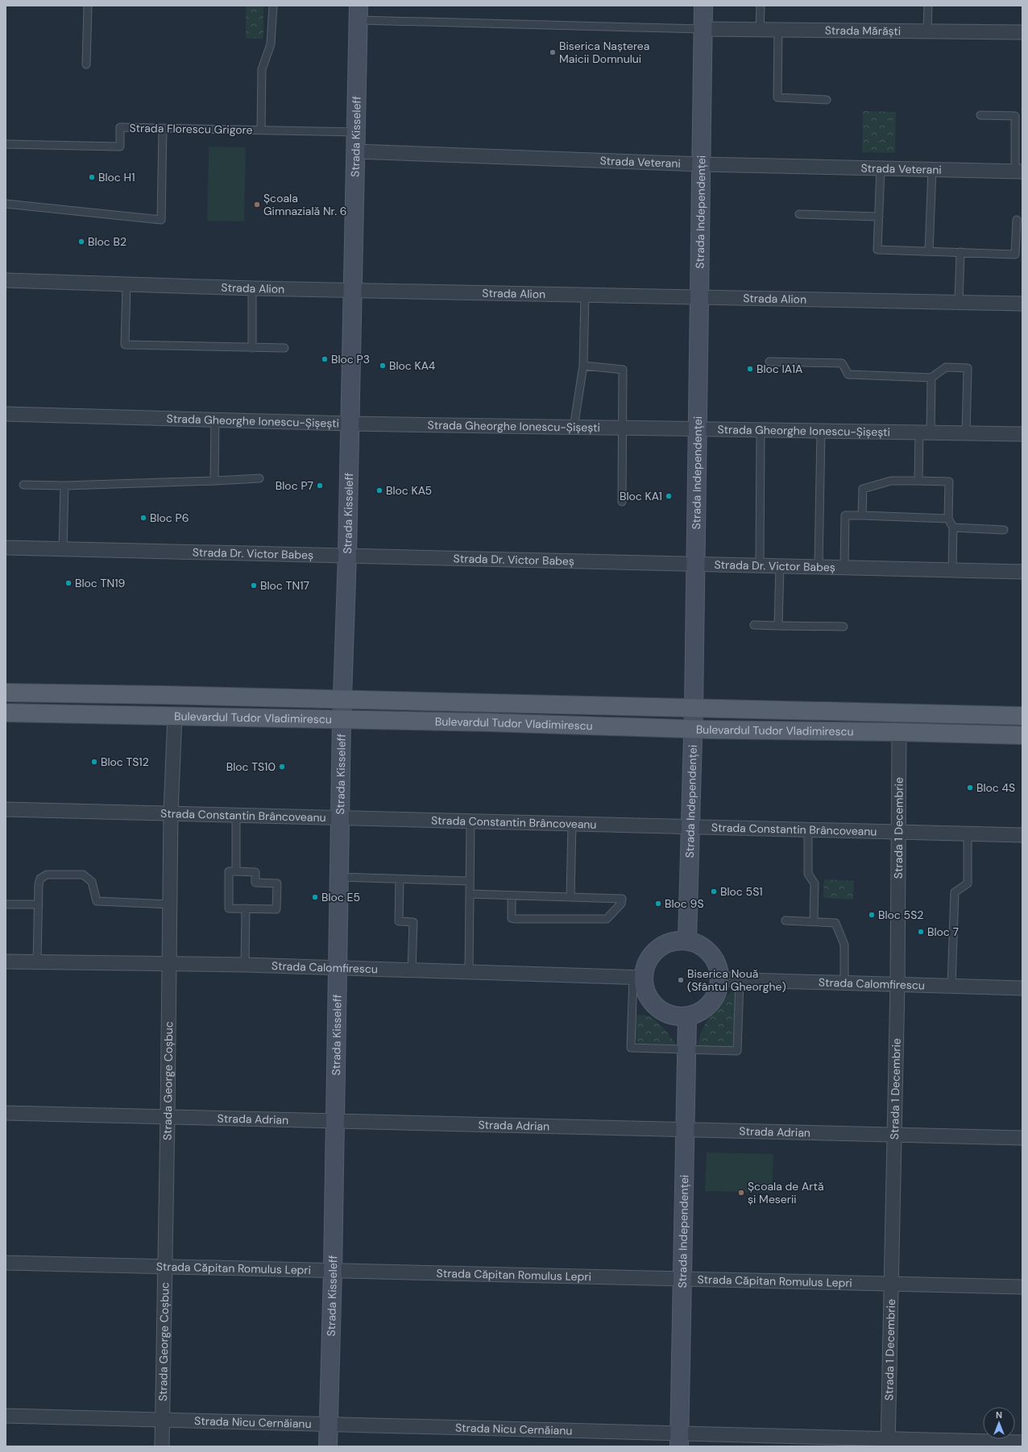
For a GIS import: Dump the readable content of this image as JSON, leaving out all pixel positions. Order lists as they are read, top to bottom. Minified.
{"streets":{"main road":["Bulevardul Tudor Vladimirescu"],"street":["Strada Mărăști","Strada Kisseleff","Strada Veterani","Strada Independenței","Strada Alion","Strada Gheorghe Ionescu-Șișești","Strada Dr. Victor Babeș","Strada Constantin Brâncoveanu","Strada 1 Decembrie","Strada Calomfirescu","Strada George Coșbuc","Strada Adrian","Strada Căpitan Romulus Lepri","Strada Nicu Cernăianu"],"lane":["Strada Florescu Grigore"]},"crossings":[["Strada Mărăști","Strada Independenței"],["Strada Florescu Grigore","Strada Kisseleff"],["Strada Kisseleff","Strada Veterani"],["Strada Kisseleff","Strada Alion"],["Strada Kisseleff","Strada Gheorghe Ionescu-Șișești"],["Strada Kisseleff","Strada Dr. Victor Babeș"],["Strada Kisseleff","Bulevardul Tudor Vladimirescu"],["Strada Kisseleff","Strada Constantin Brâncoveanu"],["Strada Kisseleff","Strada Calomfirescu"],["Strada Kisseleff","Strada Adrian"],["Strada Kisseleff","Strada Căpitan Romulus Lepri"],["Strada Kisseleff","Strada Nicu Cernăianu"],["Strada Veterani","Strada Independenței"],["Strada Independenței","Strada Alion"],["Strada Independenței","Strada Gheorghe Ionescu-Șișești"],["Strada Independenței","Strada Dr. Victor Babeș"],["Strada Independenței","Bulevardul Tudor Vladimirescu"],["Strada Independenței","Strada Constantin Brâncoveanu"],["Strada Independenței","Strada Calomfirescu"],["Strada Independenței","Strada Adrian"],["Strada Independenței","Strada Căpitan Romulus Lepri"],["Strada Independenței","Strada Nicu Cernăianu"],["Bulevardul Tudor Vladimirescu","Strada 1 Decembrie"],["Bulevardul Tudor Vladimirescu","Strada George Coșbuc"],["Strada Constantin Brâncoveanu","Strada 1 Decembrie"],["Strada Constantin Brâncoveanu","Strada George Coșbuc"],["Strada 1 Decembrie","Strada Calomfirescu"],["Strada 1 Decembrie","Strada Adrian"],["Strada 1 Decembrie","Strada Căpitan Romulus Lepri"],["Strada 1 Decembrie","Strada Nicu Cernăianu"],["Strada Calomfirescu","Strada George Coșbuc"],["Strada George Coșbuc","Strada Adrian"],["Strada George Coșbuc","Strada Căpitan Romulus Lepri"],["Strada George Coșbuc","Strada Nicu Cernăianu"]],"places":["Biserica Nașterea Maicii Domnului","Bloc H1","Școala Gimnazială Nr. 6","Bloc B2","Bloc P3","Bloc KA4","Bloc IA1A","Bloc P7","Bloc KA5","Bloc KA1","Bloc P6","Bloc TN19","Bloc TN17","Bloc TS12","Bloc TS10","Bloc 4S","Bloc 5S1","Bloc E5","Bloc 9S","Bloc 5S2","Bloc 7","Biserica Nouă (Sfântul Gheorghe)","Școala de Artă și Meserii"],"north":"top"}
